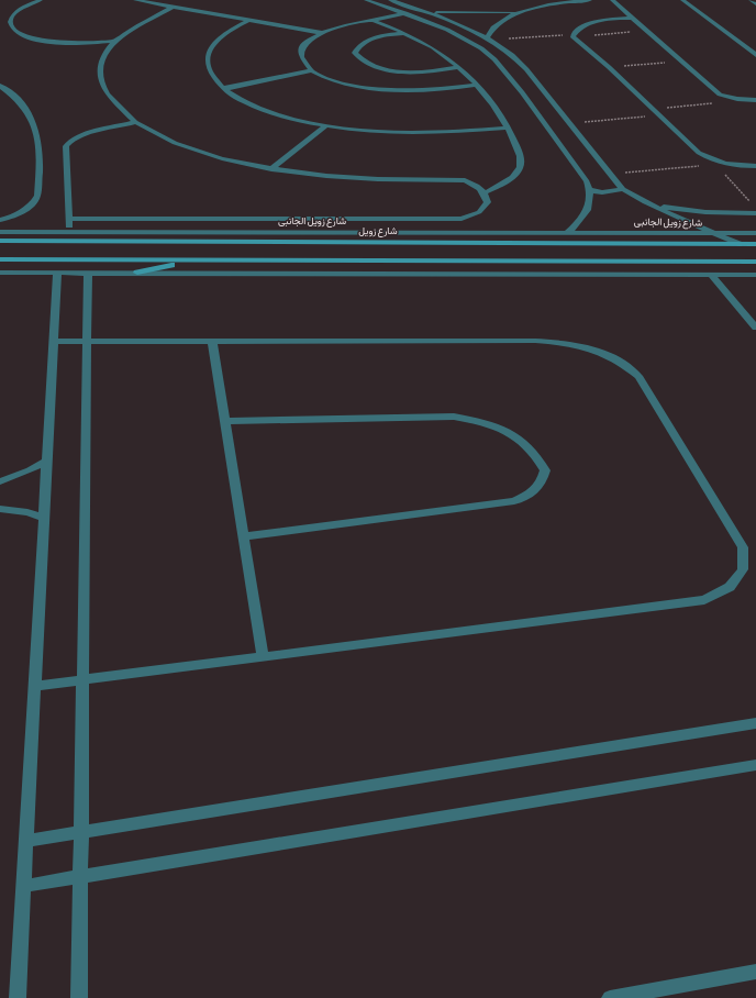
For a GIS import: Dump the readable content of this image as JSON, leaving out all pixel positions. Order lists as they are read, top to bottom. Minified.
{"streets":{"main road":["شارع زويل"],"street":["شارع زويل الجانبى"]}}
